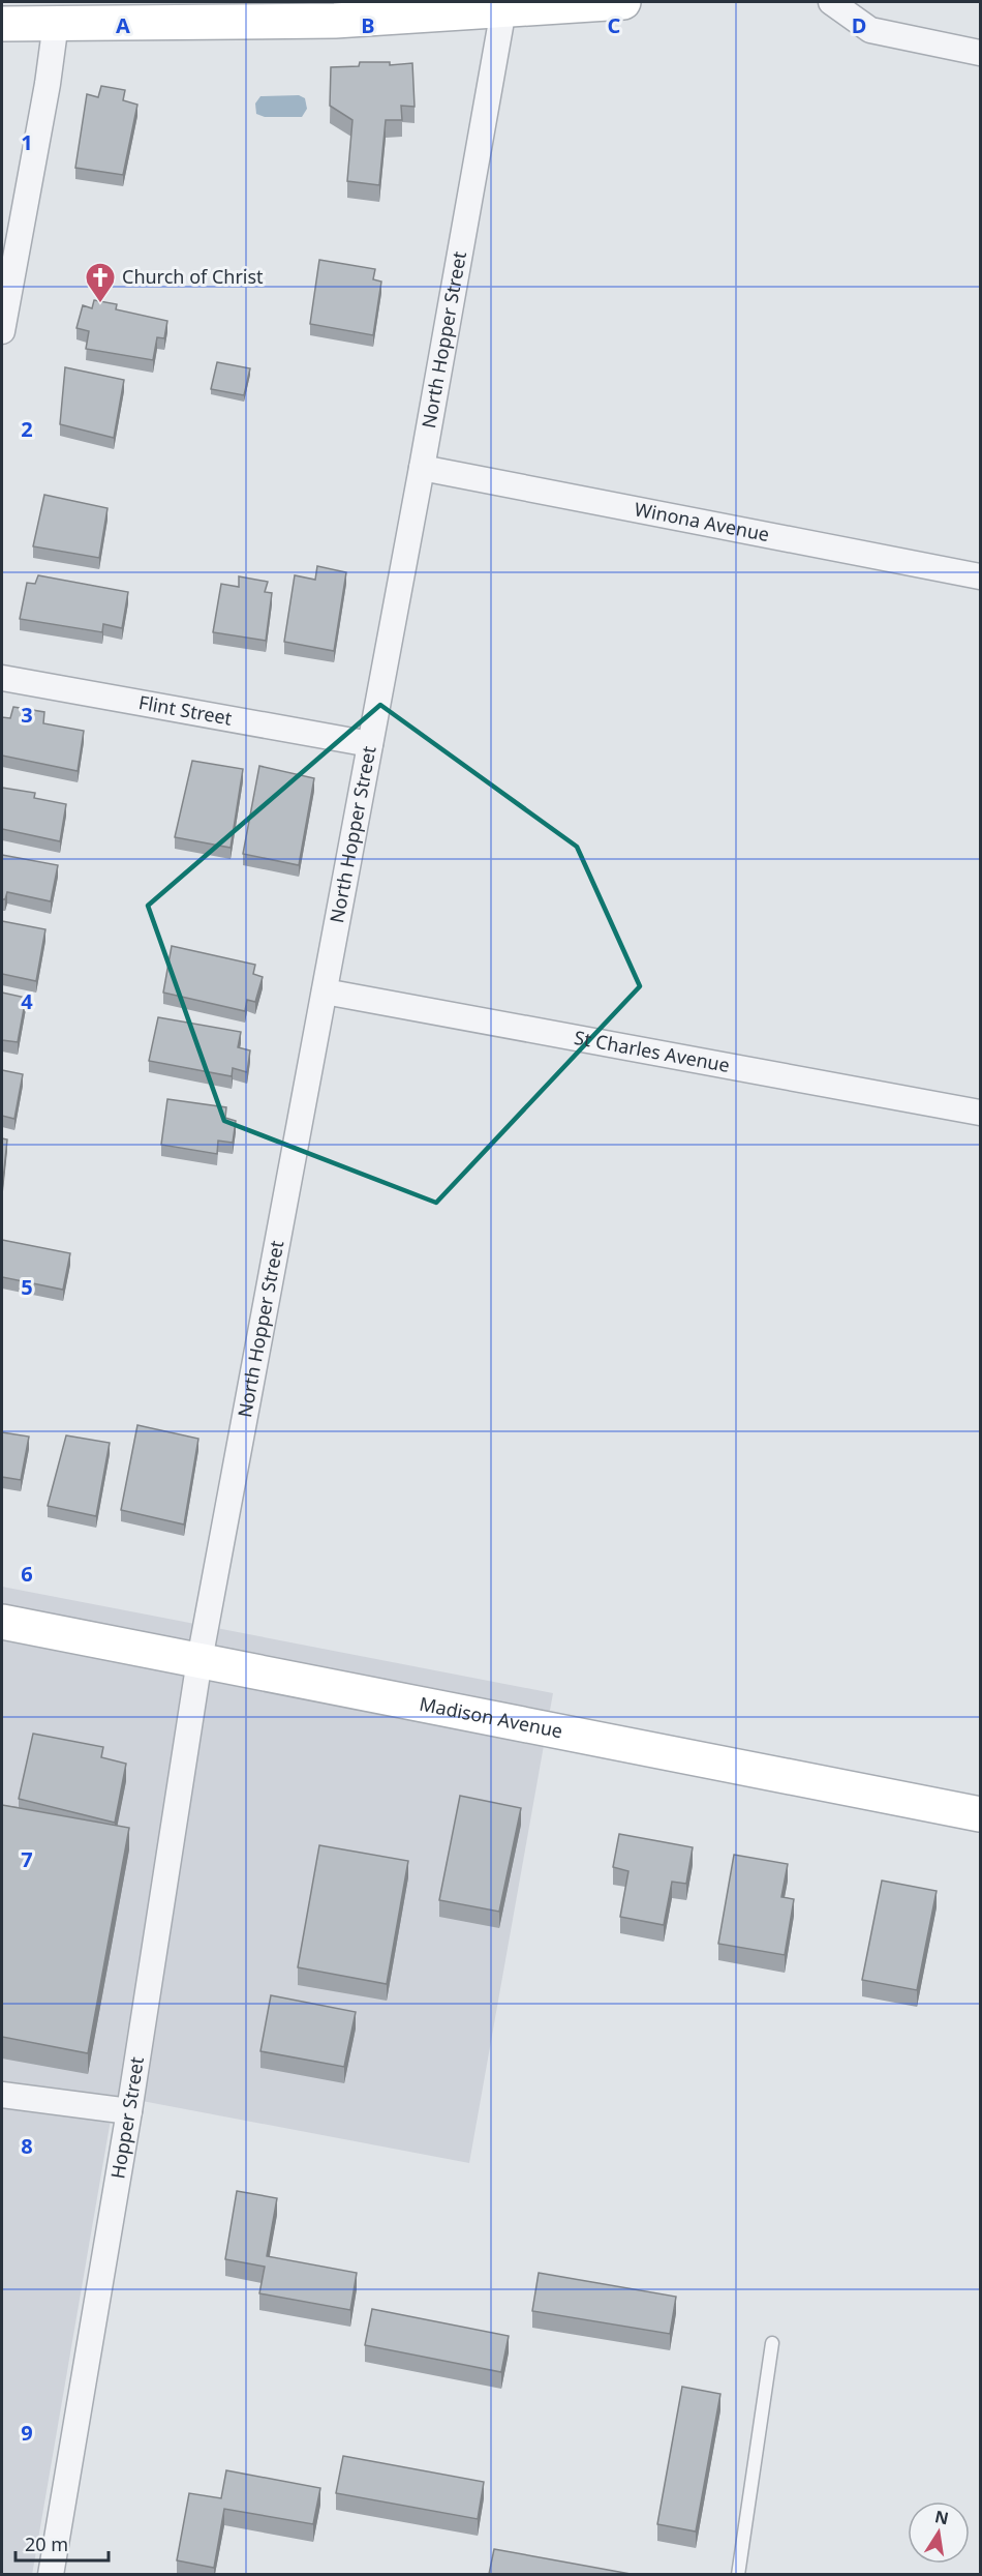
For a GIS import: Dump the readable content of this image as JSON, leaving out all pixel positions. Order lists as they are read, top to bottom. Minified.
{"streets":{"main road":["Madison Avenue"],"street":["North Hopper Street","Winona Avenue","Flint Street","St Charles Avenue","Hopper Street"]},"crossings":[["North Hopper Street","Winona Avenue"],["North Hopper Street","Flint Street"],["North Hopper Street","St Charles Avenue"],["North Hopper Street","Madison Avenue"],["North Hopper Street","Hopper Street"],["Madison Avenue","Hopper Street"]],"places":{"church":["Church of Christ"]},"scale_bar":"20 m","north":"top","grid":{"columns":["A","B","C","D"],"rows":["1","2","3","4","5","6","7","8","9"]}}
